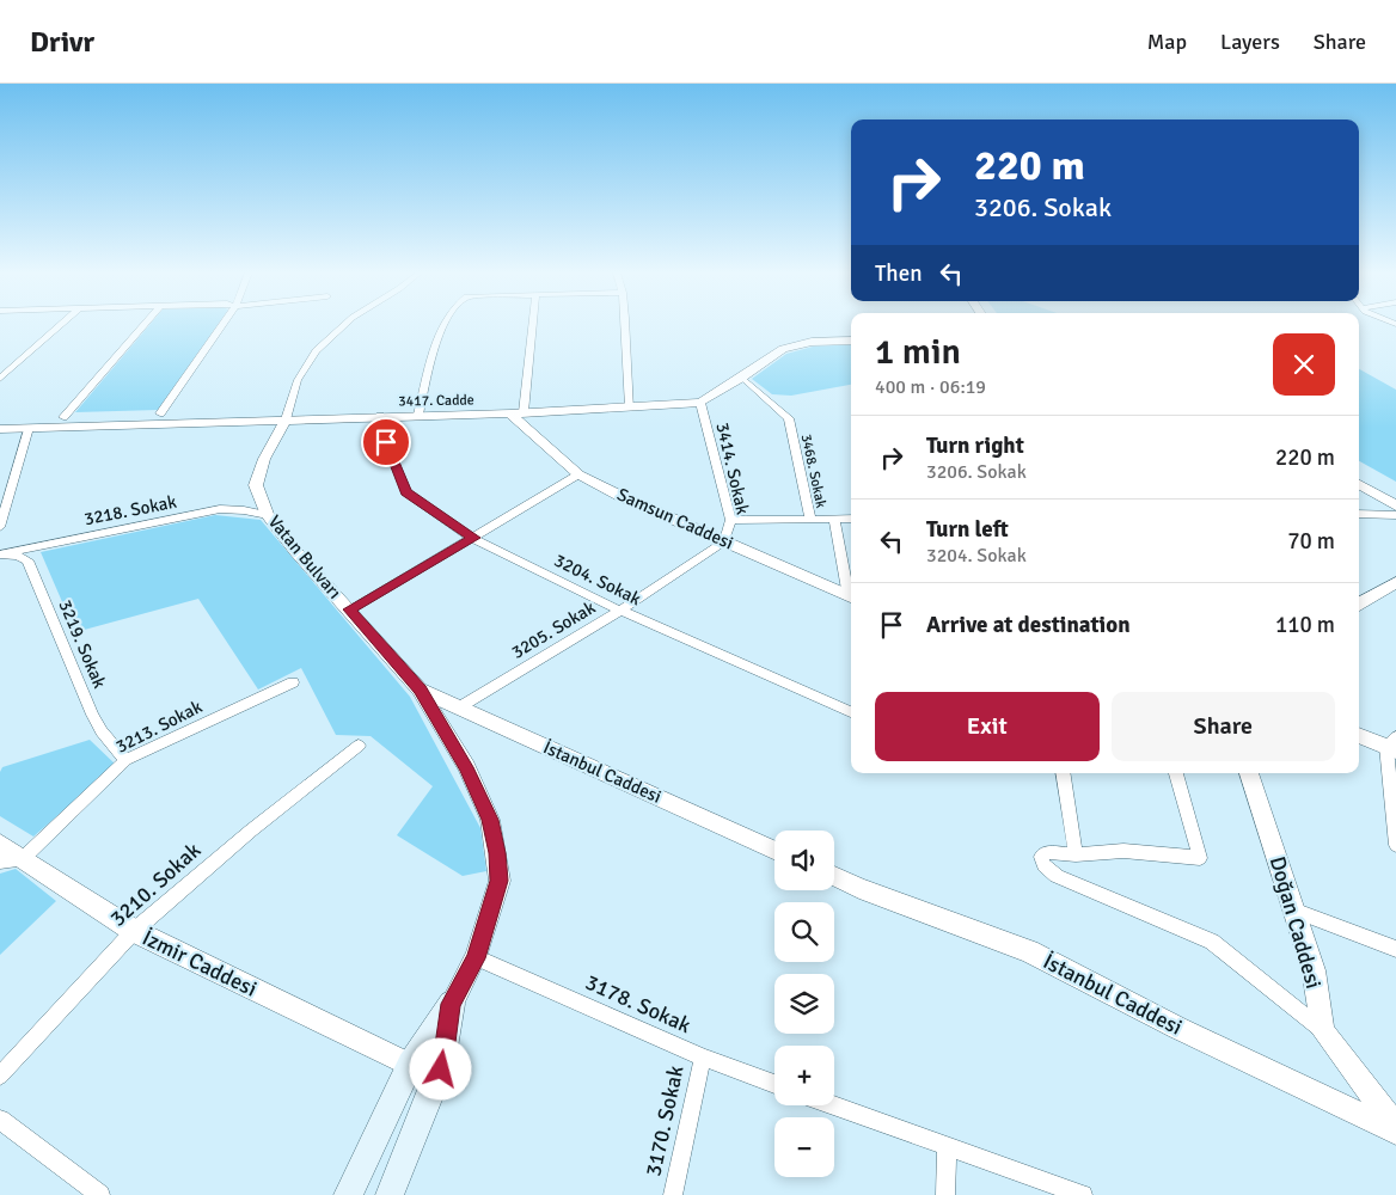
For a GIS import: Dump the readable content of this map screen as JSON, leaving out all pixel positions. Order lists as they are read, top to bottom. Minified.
{"streets":{"main road":["Vatan Bulvarı"],"street":["3417. Cadde","3414. Sokak","3468. Sokak","3218. Sokak","Samsun Caddesi","3204. Sokak","3205. Sokak","3219. Sokak","3213. Sokak","İstanbul Caddesi","3210. Sokak","Doğan Caddesi","İzmir Caddesi","3178. Sokak","3170. Sokak"]},"crossings":[["3417. Cadde","3414. Sokak"],["3417. Cadde","3468. Sokak"],["3417. Cadde","Samsun Caddesi"],["3417. Cadde","Vatan Bulvarı"],["3417. Cadde","3204. Sokak"],["3414. Sokak","Samsun Caddesi"],["3414. Sokak","3205. Sokak"],["3218. Sokak","Vatan Bulvarı"],["3218. Sokak","3219. Sokak"],["Samsun Caddesi","3205. Sokak"],["Vatan Bulvarı","İstanbul Caddesi"],["Vatan Bulvarı","İzmir Caddesi"],["Vatan Bulvarı","3178. Sokak"],["3204. Sokak","3205. Sokak"],["3205. Sokak","İstanbul Caddesi"],["3219. Sokak","3213. Sokak"],["3213. Sokak","İzmir Caddesi"],["İstanbul Caddesi","Doğan Caddesi"],["3210. Sokak","İzmir Caddesi"],["3178. Sokak","3170. Sokak"]],"page":{"header":"Drivr","nav":["Map","Layers","Share"],"turn":["220 m","3206. Sokak"],"then":"Then","heading":["1 min","400 m · 06:19"],"list":[{"name":"Turn right","note":"3206. Sokak","value":"220 m"},{"name":"Turn left","note":"3204. Sokak","value":"70 m"},{"name":"Arrive at destination","value":"110 m"}],"buttons":["Exit","Share"],"map_buttons":["+","−"]}}
